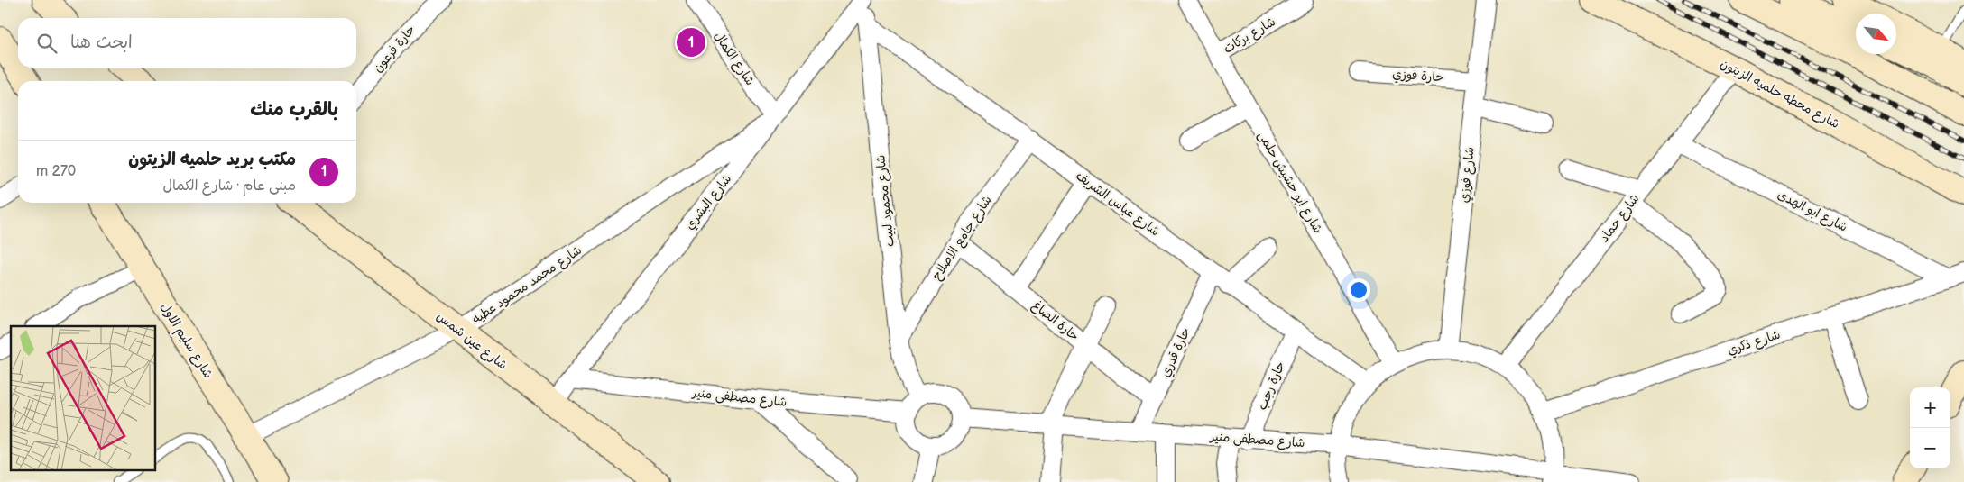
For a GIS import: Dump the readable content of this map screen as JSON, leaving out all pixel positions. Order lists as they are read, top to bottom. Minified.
{"streets":{"street":["شارع بركات","حارة فرعون","شارع الكمال","حارة فوزي","شارع محطه حلميه الزيتون","شارع فوزي","شارع ابو حشيش حلمى","شارع محمود لبيب","شارع البشري","شارع عباس الشريف","شارع ابو الهدى","شارع حماد","شارع جامع الاصلاح","شارع محمد محمود عطيه","حارة الصاغ","شارع سليم الاول","شارع عين شمس","شارع ذكري","حارة قدري","حارة رجب","شارع مصطفى منير"]},"crossings":[["شارع بركات","شارع ابو حشيش حلمى"],["شارع الكمال","شارع البشري"],["شارع الكمال","شارع محمد محمود عطيه"],["حارة فوزي","شارع فوزي"],["شارع محطه حلميه الزيتون","شارع حماد"],["شارع محمود لبيب","شارع البشري"],["شارع محمود لبيب","شارع عباس الشريف"],["شارع محمود لبيب","شارع جامع الاصلاح"],["شارع محمود لبيب","شارع مصطفى منير"],["شارع البشري","شارع محمد محمود عطيه"],["شارع البشري","شارع عين شمس"],["شارع البشري","شارع مصطفى منير"],["شارع عباس الشريف","شارع جامع الاصلاح"],["شارع عباس الشريف","حارة قدري"],["شارع عباس الشريف","حارة رجب"],["شارع ابو الهدى","شارع حماد"],["شارع ابو الهدى","شارع ذكري"],["شارع جامع الاصلاح","حارة الصاغ"],["شارع محمد محمود عطيه","شارع سليم الاول"],["شارع محمد محمود عطيه","شارع عين شمس"],["حارة الصاغ","حارة قدري"],["حارة قدري","شارع مصطفى منير"],["حارة رجب","شارع مصطفى منير"]],"north":"bottom right","page":{"search":"ابحث هنا","pins":"1","heading":"بالقرب منك","list":[{"mark":"1","name":"مكتب بريد حلميه الزيتون","note":"مبنى عام · شارع الكمال","value":"270 m"}],"map_buttons":["+","−"]}}
